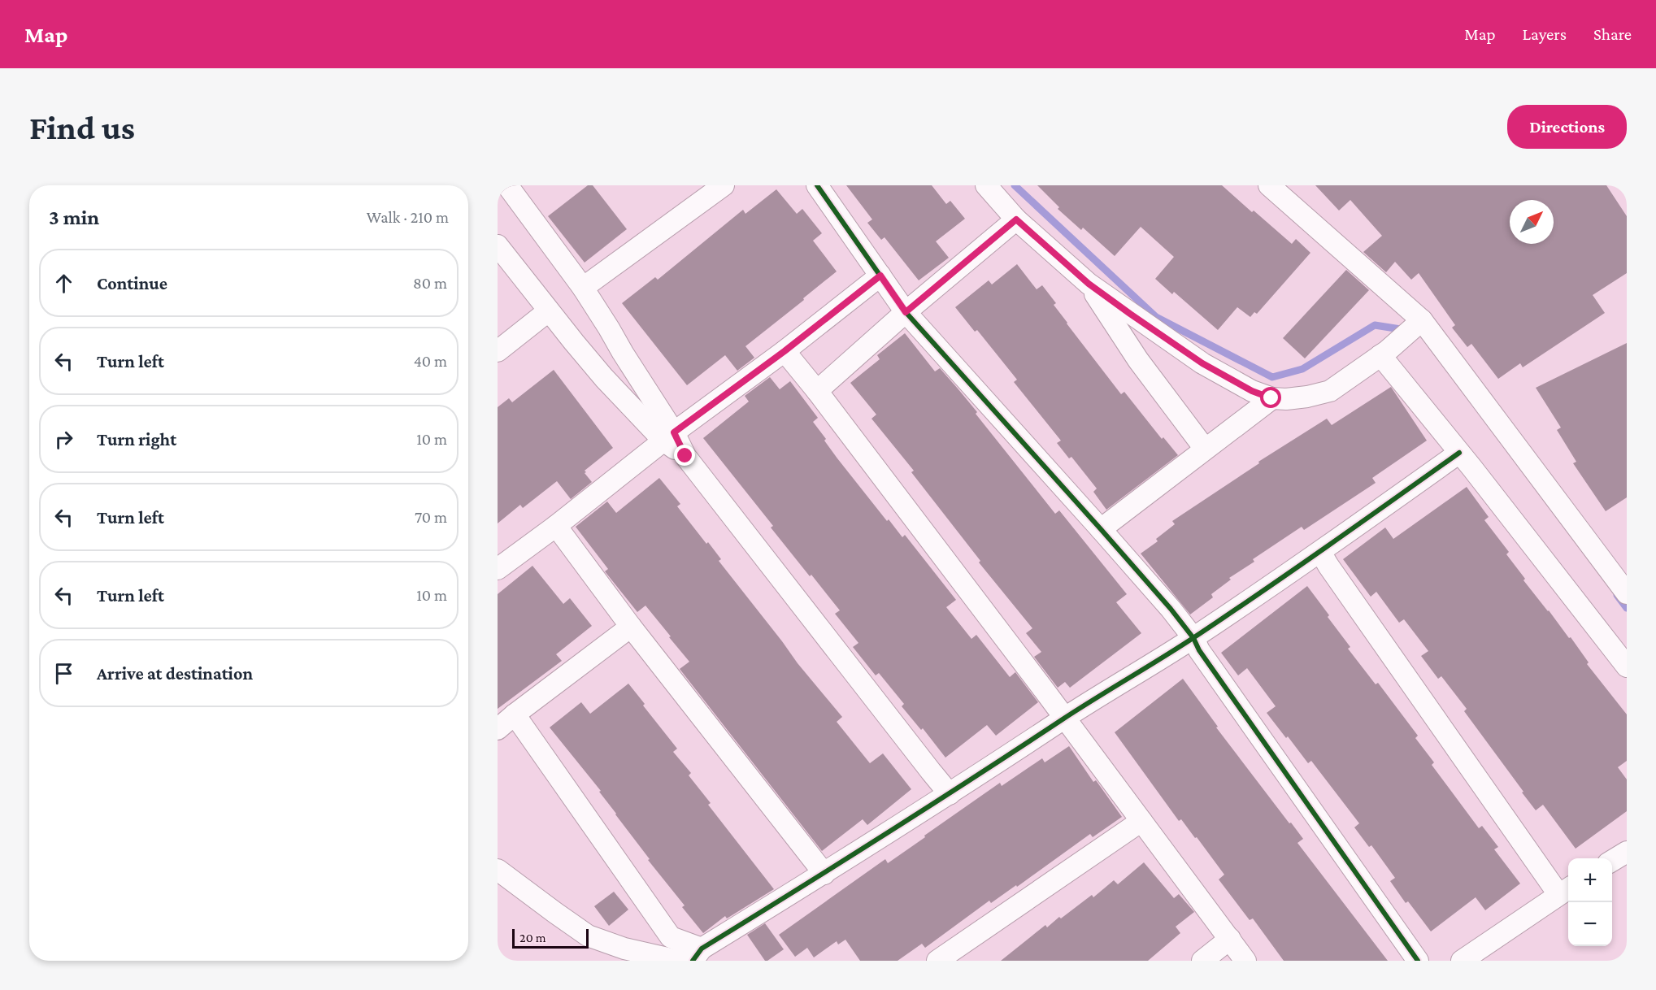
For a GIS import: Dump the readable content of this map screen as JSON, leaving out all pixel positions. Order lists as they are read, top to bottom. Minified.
{"scale_bar":"20 m","north":"top right","page":{"header":"Map","nav":["Map","Layers","Share"],"buttons":"Directions","title":"Find us","heading":["3 min","Walk · 210 m"],"list":[["Continue","80 m"],["Turn left","40 m"],["Turn right","10 m"],["Turn left","70 m"],["Turn left","10 m"],"Arrive at destination"],"map_buttons":["+","−"],"scale":"20 m"}}
